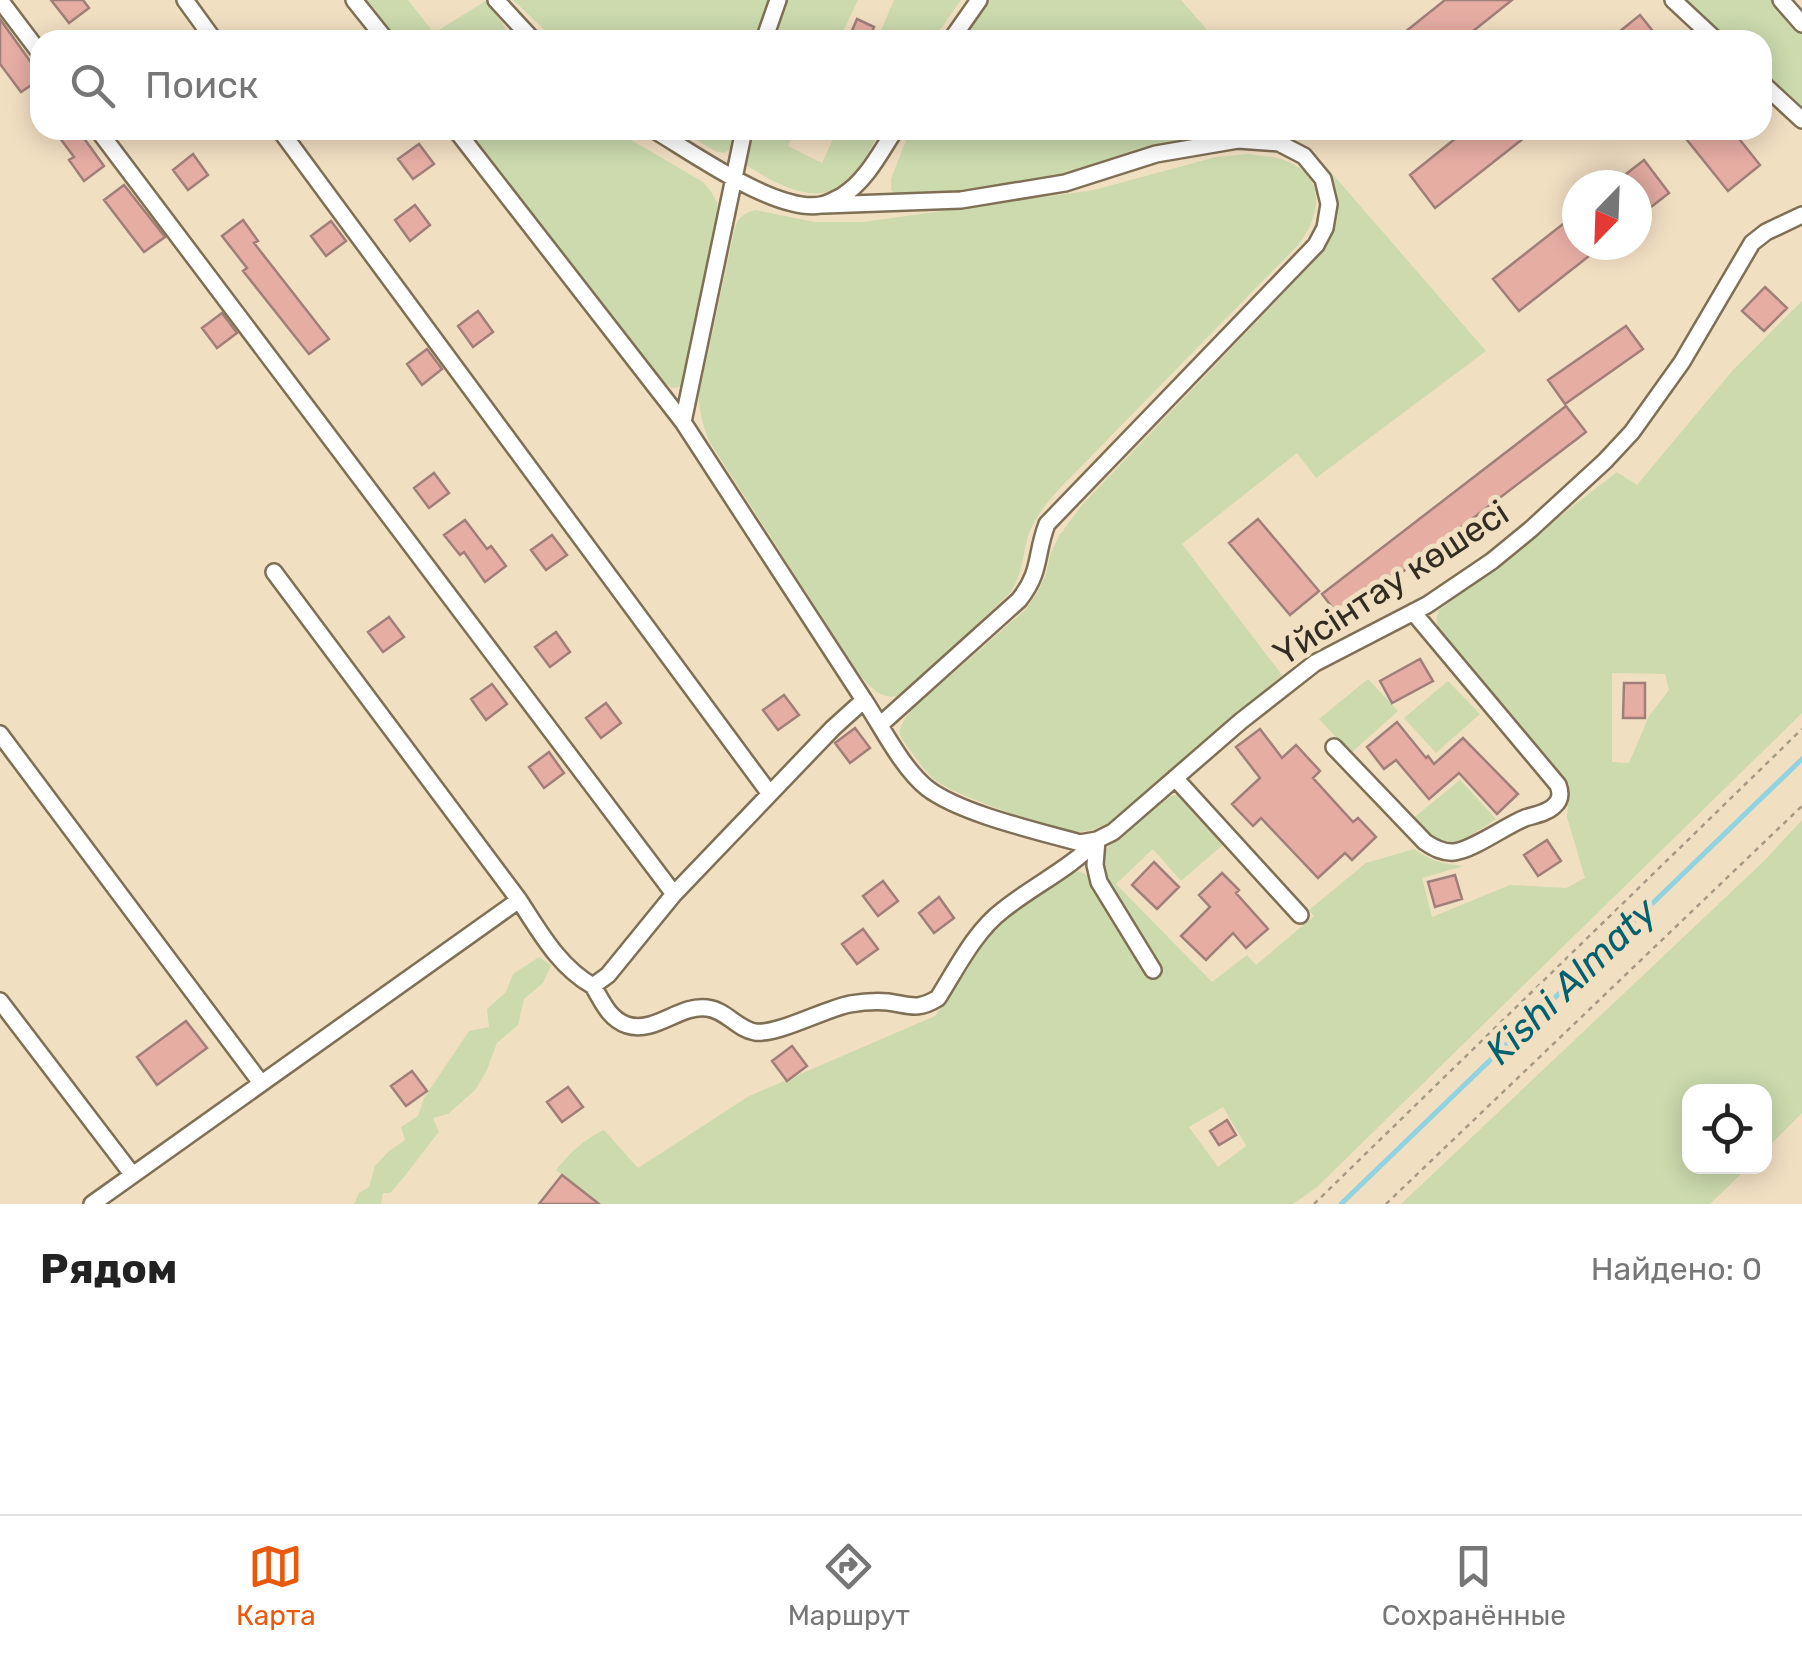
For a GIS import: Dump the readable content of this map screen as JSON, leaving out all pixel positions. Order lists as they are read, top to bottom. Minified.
{"streets":{"street":["Үйсінтау көшесі"]},"water":["Kіshі Almaty"],"north":"bottom left","page":{"search":"Поиск","heading":["Рядом","Найдено: 0"],"nav":["Карта","Маршрут","Сохранённые"]}}
